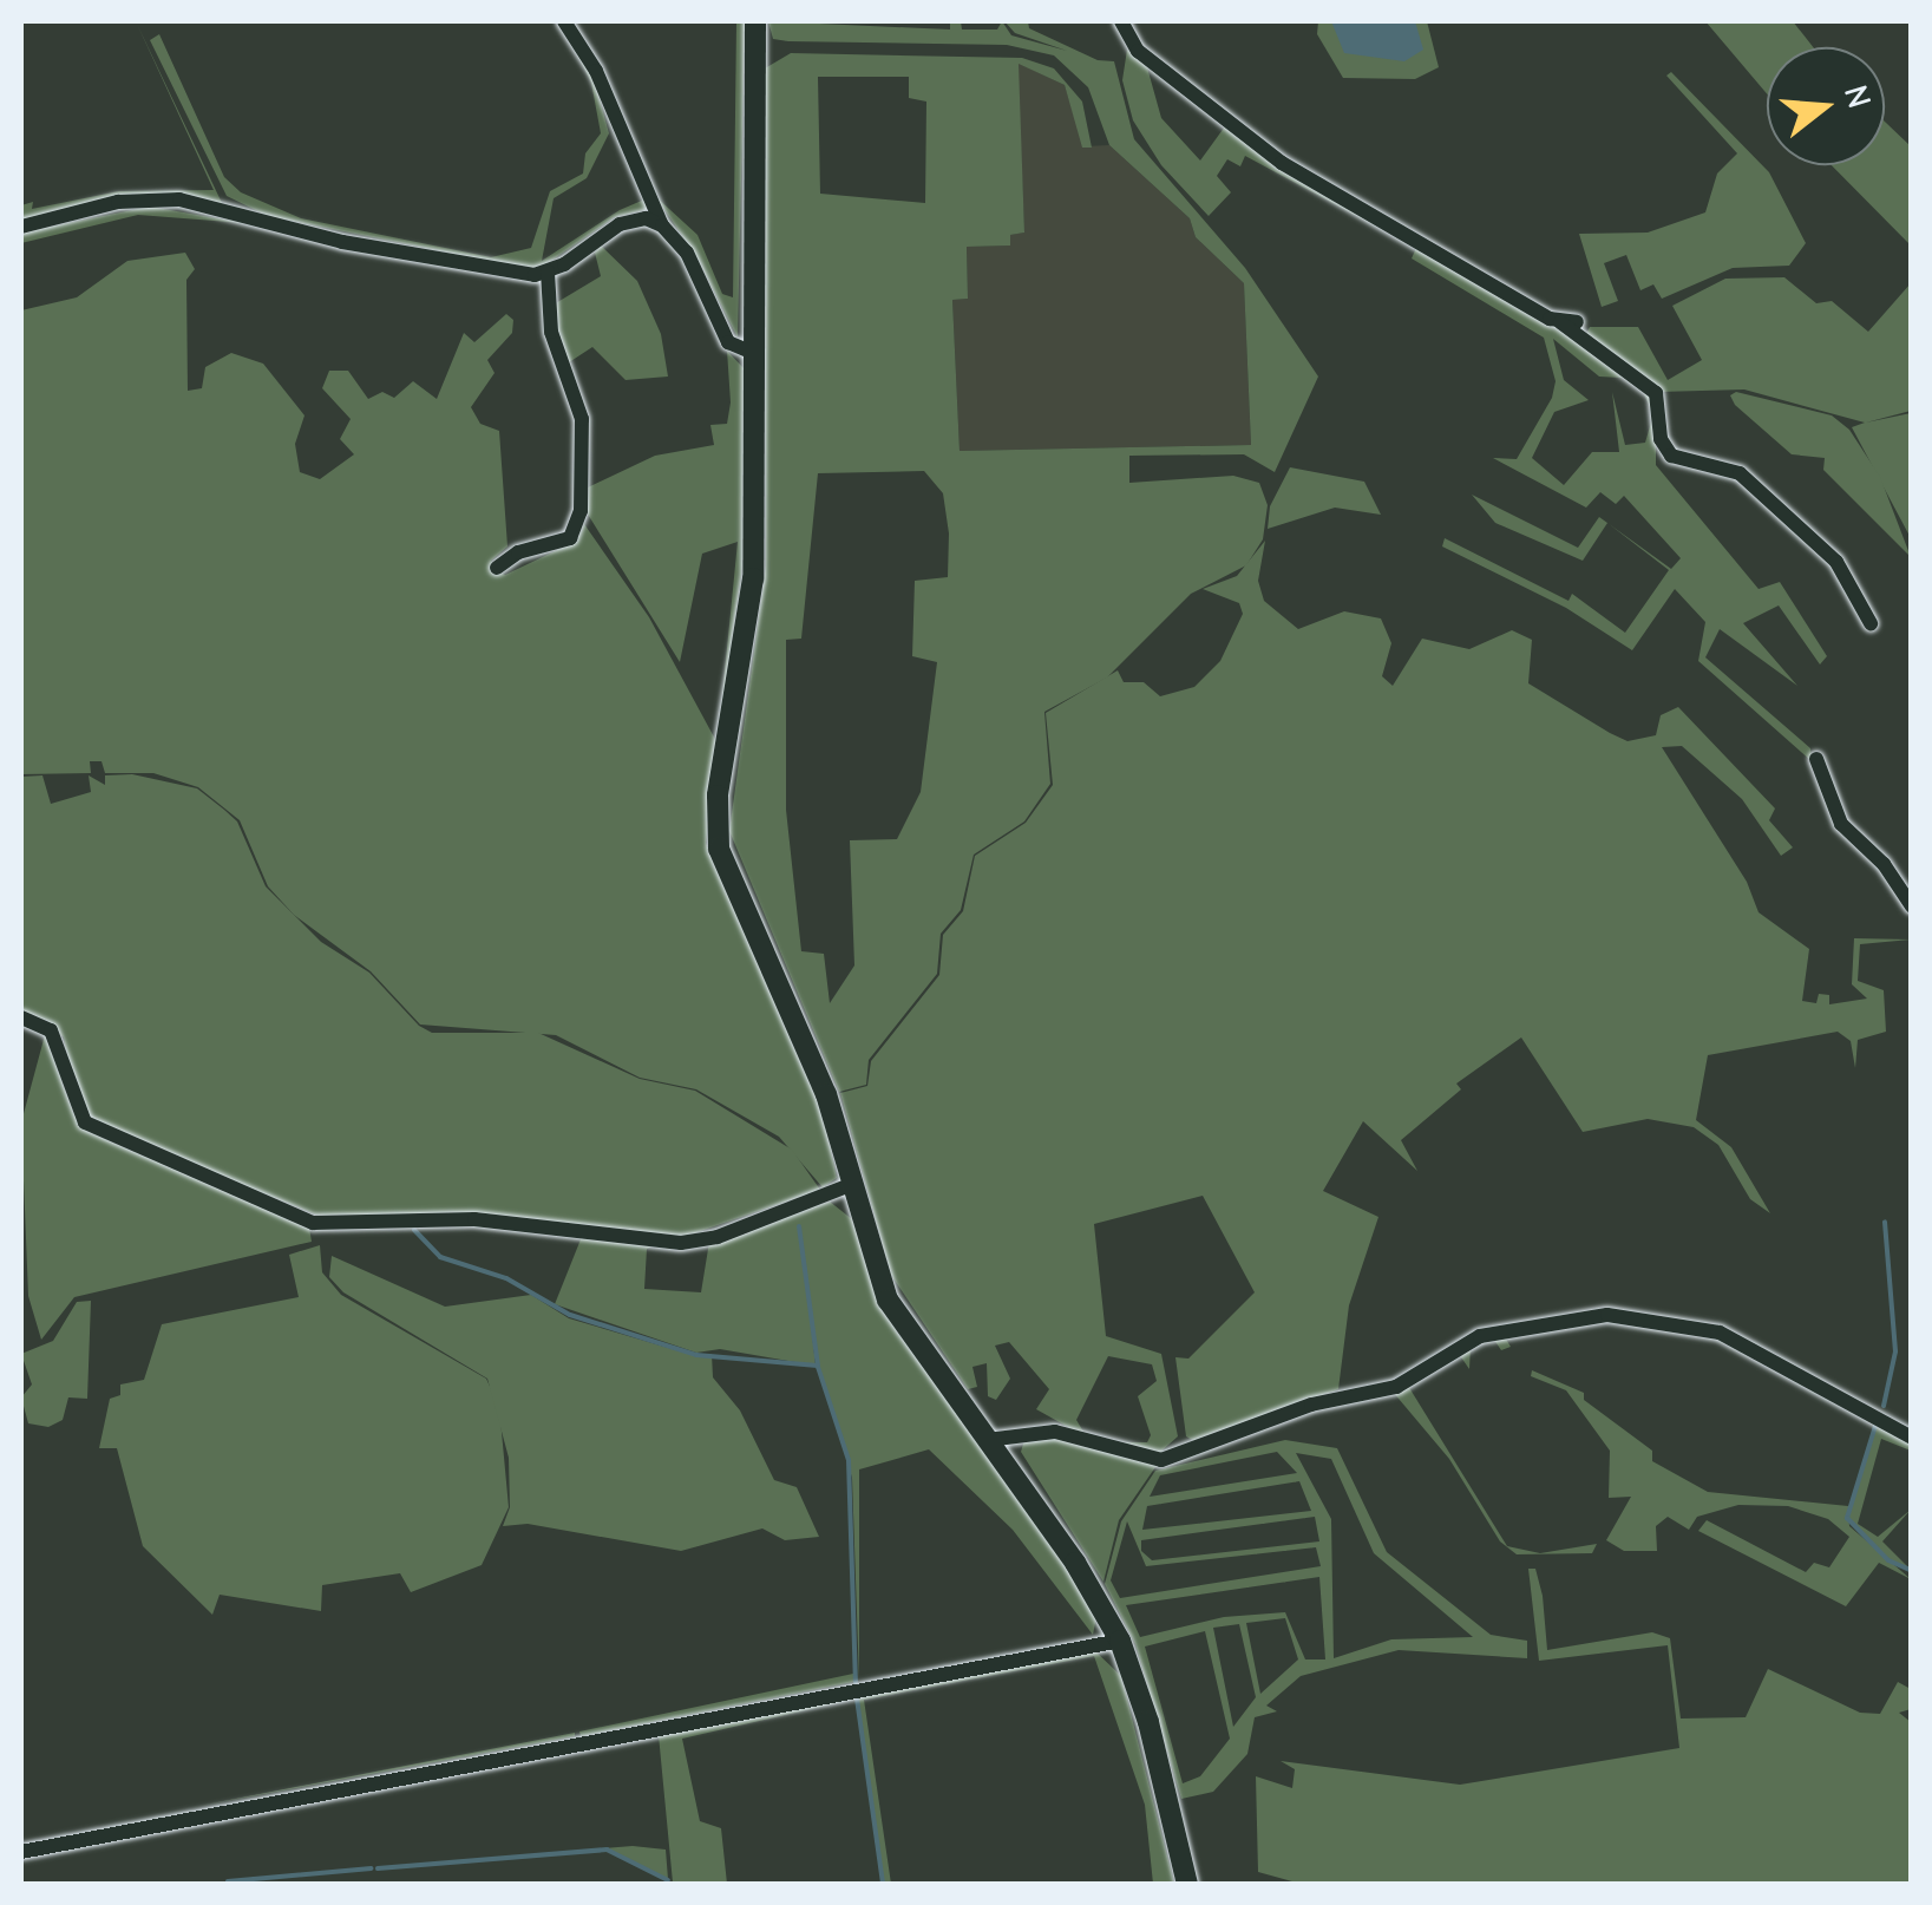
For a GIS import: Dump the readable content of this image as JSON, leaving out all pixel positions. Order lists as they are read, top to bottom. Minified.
{"north":"right"}
